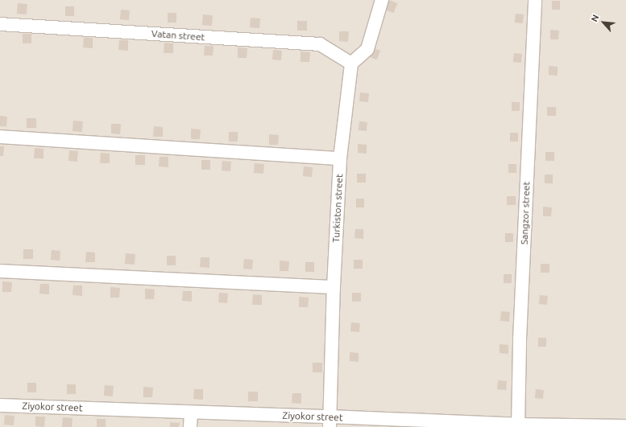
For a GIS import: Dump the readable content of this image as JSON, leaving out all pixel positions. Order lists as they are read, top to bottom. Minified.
{"streets":{"street":["Vatan street","Turkiston street","Sangzor street","Ziyokor street"]},"crossings":[["Vatan street","Turkiston street"],["Turkiston street","Ziyokor street"],["Sangzor street","Ziyokor street"]],"north":"top left"}
